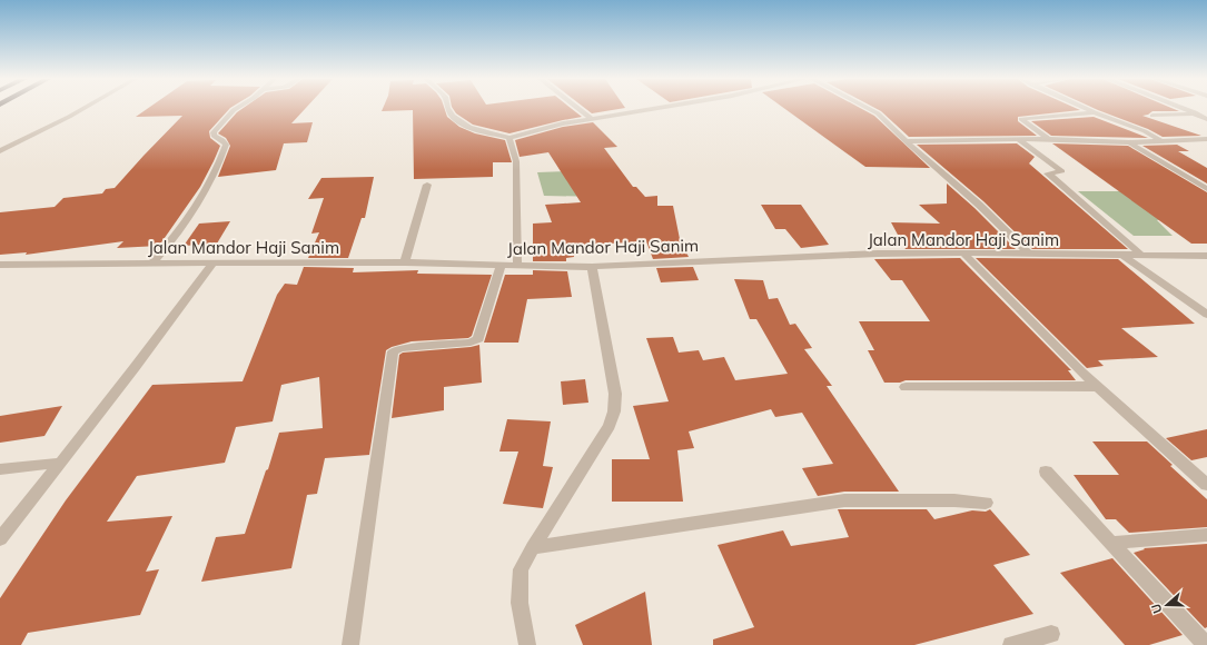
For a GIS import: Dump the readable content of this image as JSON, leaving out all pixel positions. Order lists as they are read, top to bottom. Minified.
{"streets":{"street":["Jalan Mandor Haji Sanim"]},"north":"left"}
